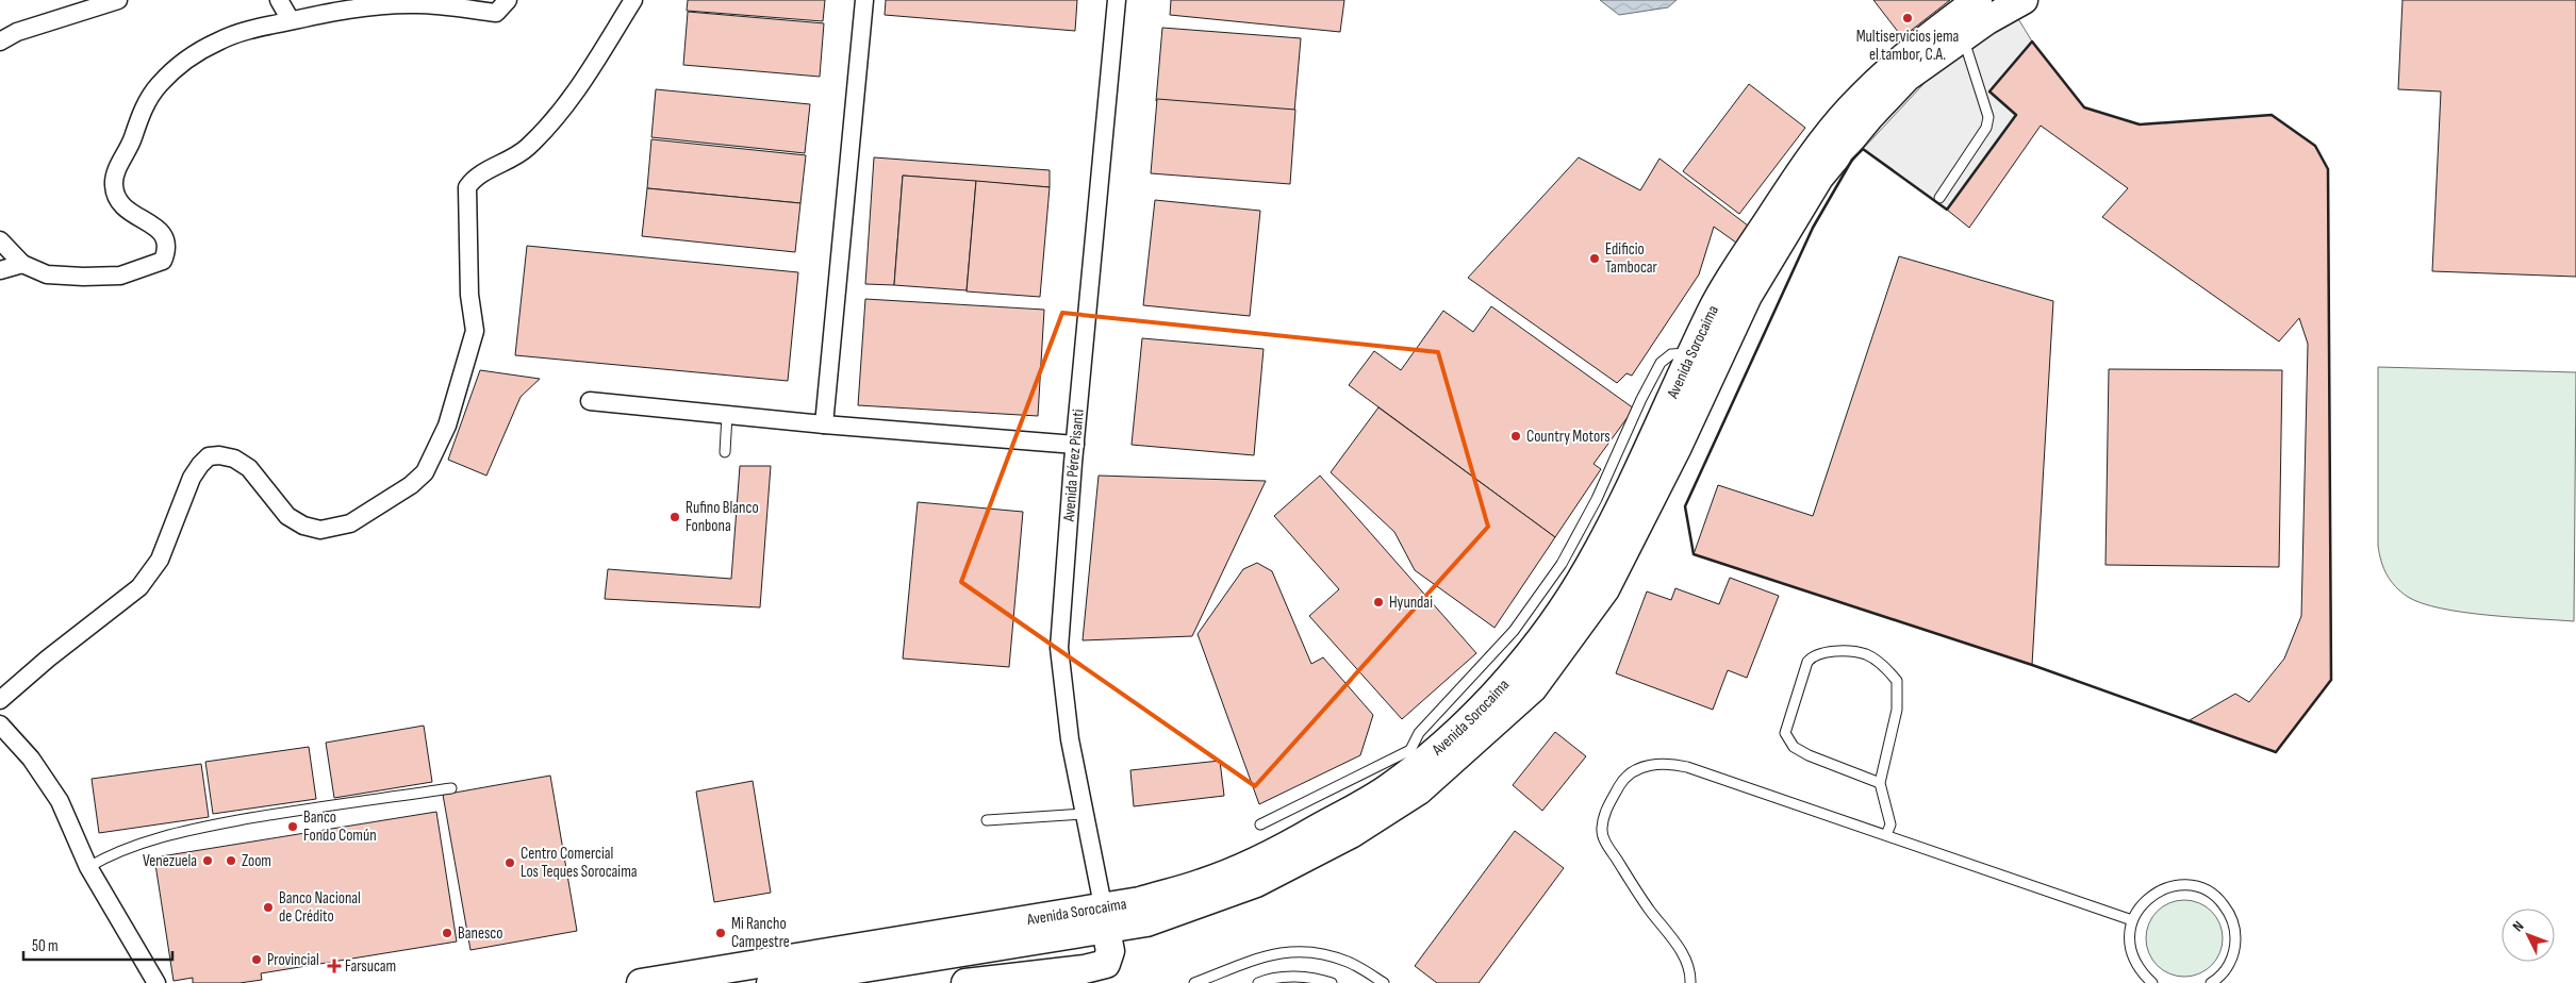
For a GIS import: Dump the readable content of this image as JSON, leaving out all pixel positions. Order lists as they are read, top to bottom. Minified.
{"streets":{"main road":["Avenida Sorocaima"],"street":["Avenida Pérez Pisanti"]},"crossings":[["Avenida Sorocaima","Avenida Pérez Pisanti"]],"places":{"other":["Multiservicios jema el tambor, C.A.","Edificio Tambocar","Country Motors","Rufino Blanco Fonbona","Hyundai","Banco Fondo Común","Venezuela","Zoom","Centro Comercial Los Teques Sorocaima","Banco Nacional de Crédito","Banesco","Mi Rancho Campestre","Provincial"],"health":["Farsucam"]},"scale_bar":"50 m","north":"top left"}
